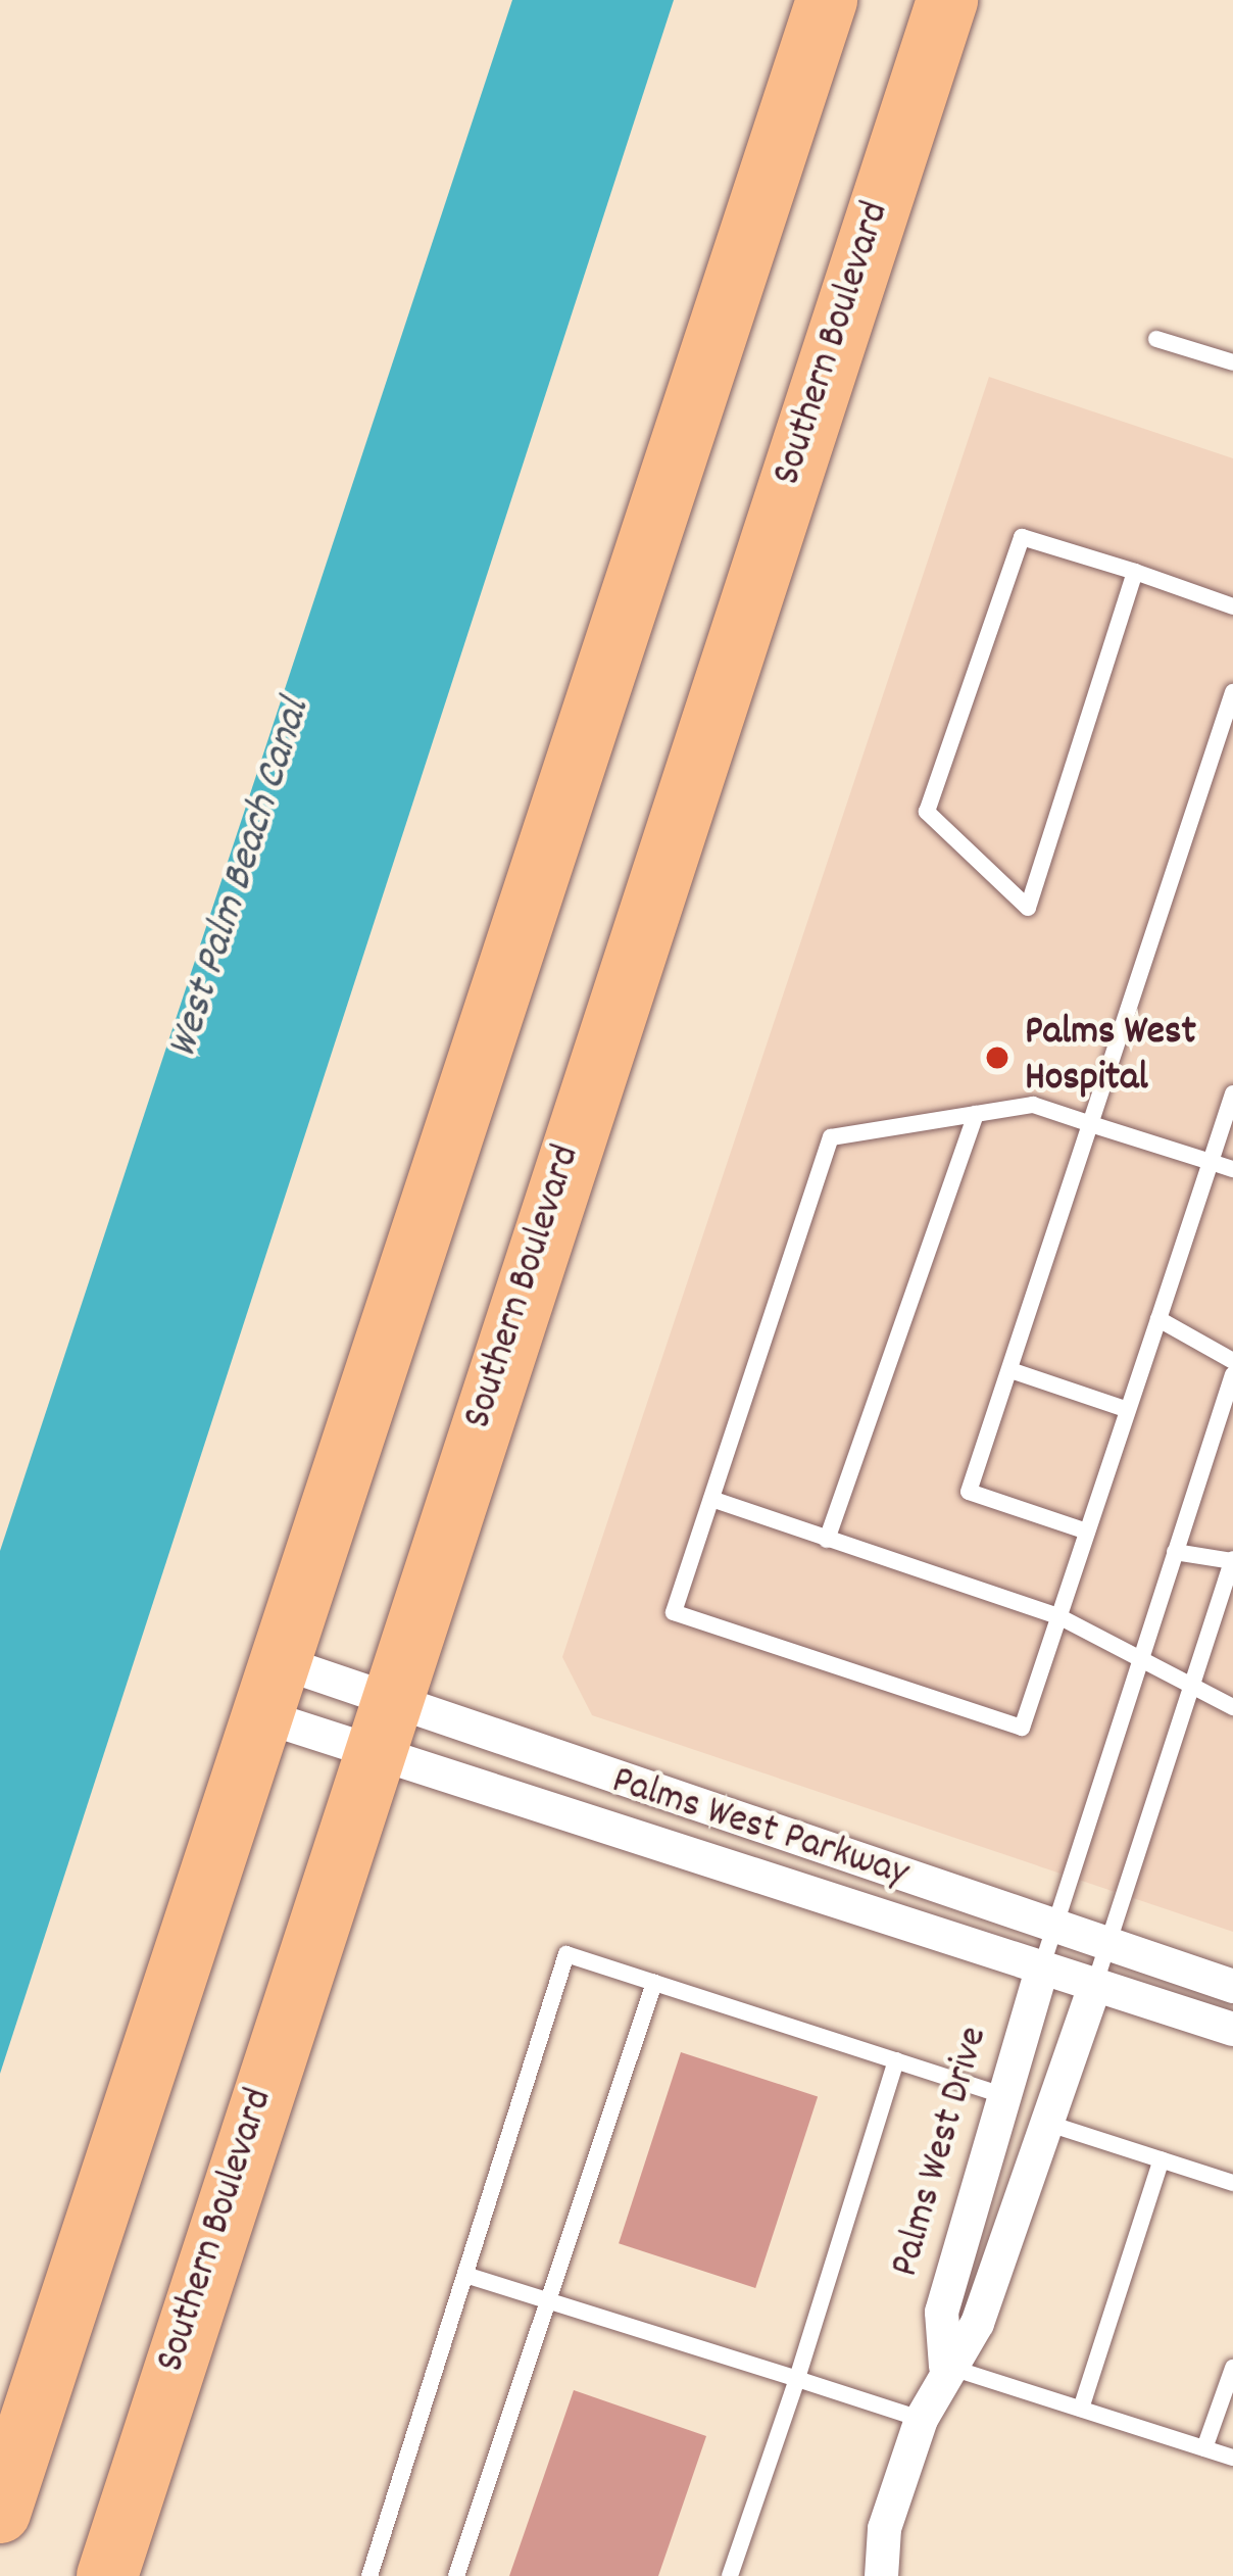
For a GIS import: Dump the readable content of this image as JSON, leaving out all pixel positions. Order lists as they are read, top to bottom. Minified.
{"streets":{"highway":["Southern Boulevard"],"street":["Palms West Parkway","Palms West Drive"]},"crossings":[["Southern Boulevard","Palms West Parkway"],["Palms West Parkway","Palms West Drive"]],"water":["West Palm Beach Canal"],"places":["Palms West Hospital"]}
